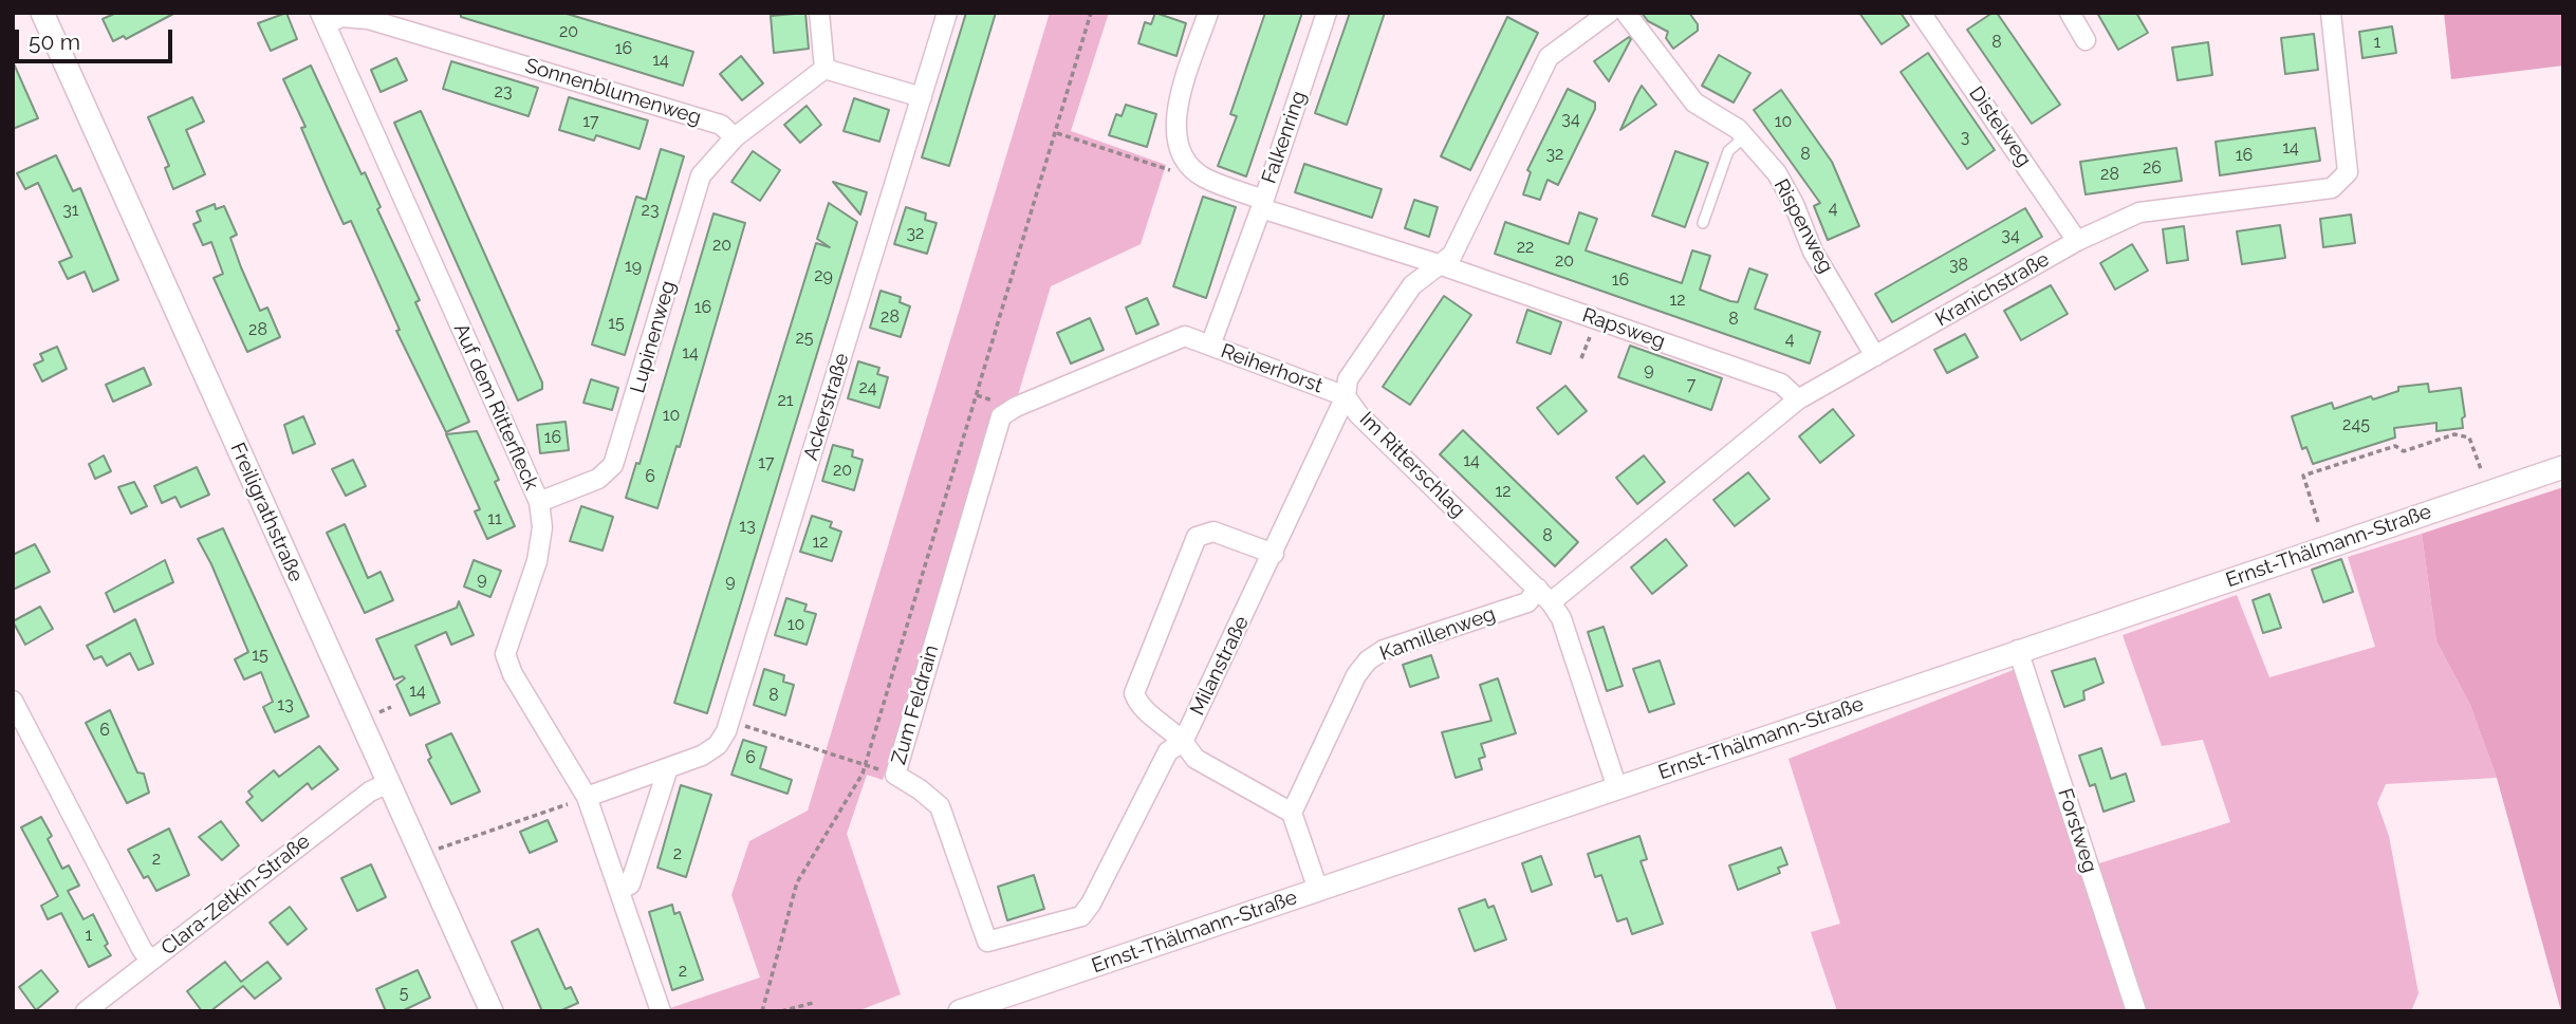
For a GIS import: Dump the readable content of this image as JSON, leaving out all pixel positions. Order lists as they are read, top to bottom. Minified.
{"streets":{"street":["Sonnenblumenweg","Distelweg","Falkenring","Rispenweg","Kranichstraße","Rapsweg","Lupinenweg","Reiherhorst","Auf dem Ritterfleck","Ackerstraße","Im Ritterschlag","Freiligrathstraße","Ernst-Thälmann-Straße","Kamillenweg","Milanstraße","Zum Feldrain","Forstweg","Clara-Zetkin-Straße"]},"crossings":[["Sonnenblumenweg","Lupinenweg"],["Sonnenblumenweg","Auf dem Ritterfleck"],["Distelweg","Kranichstraße"],["Falkenring","Rapsweg"],["Falkenring","Reiherhorst"],["Falkenring","Im Ritterschlag"],["Rispenweg","Kranichstraße"],["Kranichstraße","Rapsweg"],["Kranichstraße","Im Ritterschlag"],["Kranichstraße","Kamillenweg"],["Rapsweg","Im Ritterschlag"],["Lupinenweg","Auf dem Ritterfleck"],["Reiherhorst","Im Ritterschlag"],["Reiherhorst","Milanstraße"],["Reiherhorst","Zum Feldrain"],["Auf dem Ritterfleck","Ackerstraße"],["Im Ritterschlag","Ernst-Thälmann-Straße"],["Im Ritterschlag","Kamillenweg"],["Im Ritterschlag","Milanstraße"],["Freiligrathstraße","Clara-Zetkin-Straße"],["Ernst-Thälmann-Straße","Forstweg"],["Milanstraße","Zum Feldrain"]],"house_numbers":["20","8","1","16","14","23","34","17","10","3","14","32","8","16","26","28","4","31","23","32","34","20","22","20","38","19","29","16","12","16","28","8","15","28","25","4","14","9","7","24","21","10","245","16","14","17","20","6","12","11","13","8","12","9","9","10","15","14","8","13","6","6","2","2","1","2","5"],"scale_bar":"50 m"}
